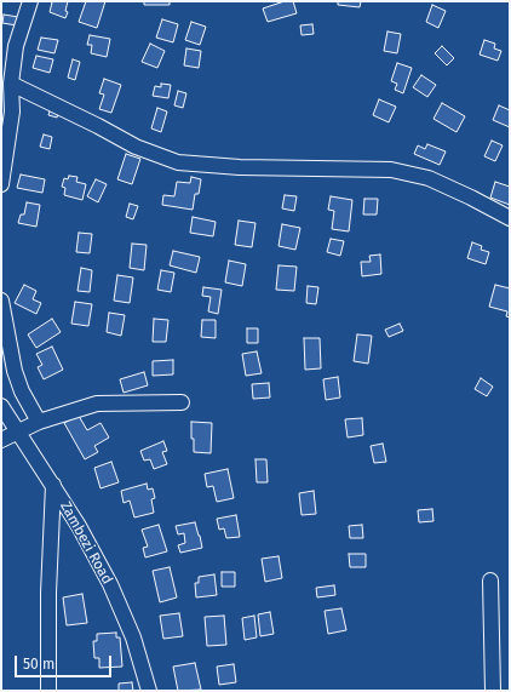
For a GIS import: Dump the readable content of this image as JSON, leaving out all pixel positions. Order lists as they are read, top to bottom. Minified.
{"streets":{"street":["Zambezi Road"]},"scale_bar":"50 m"}
